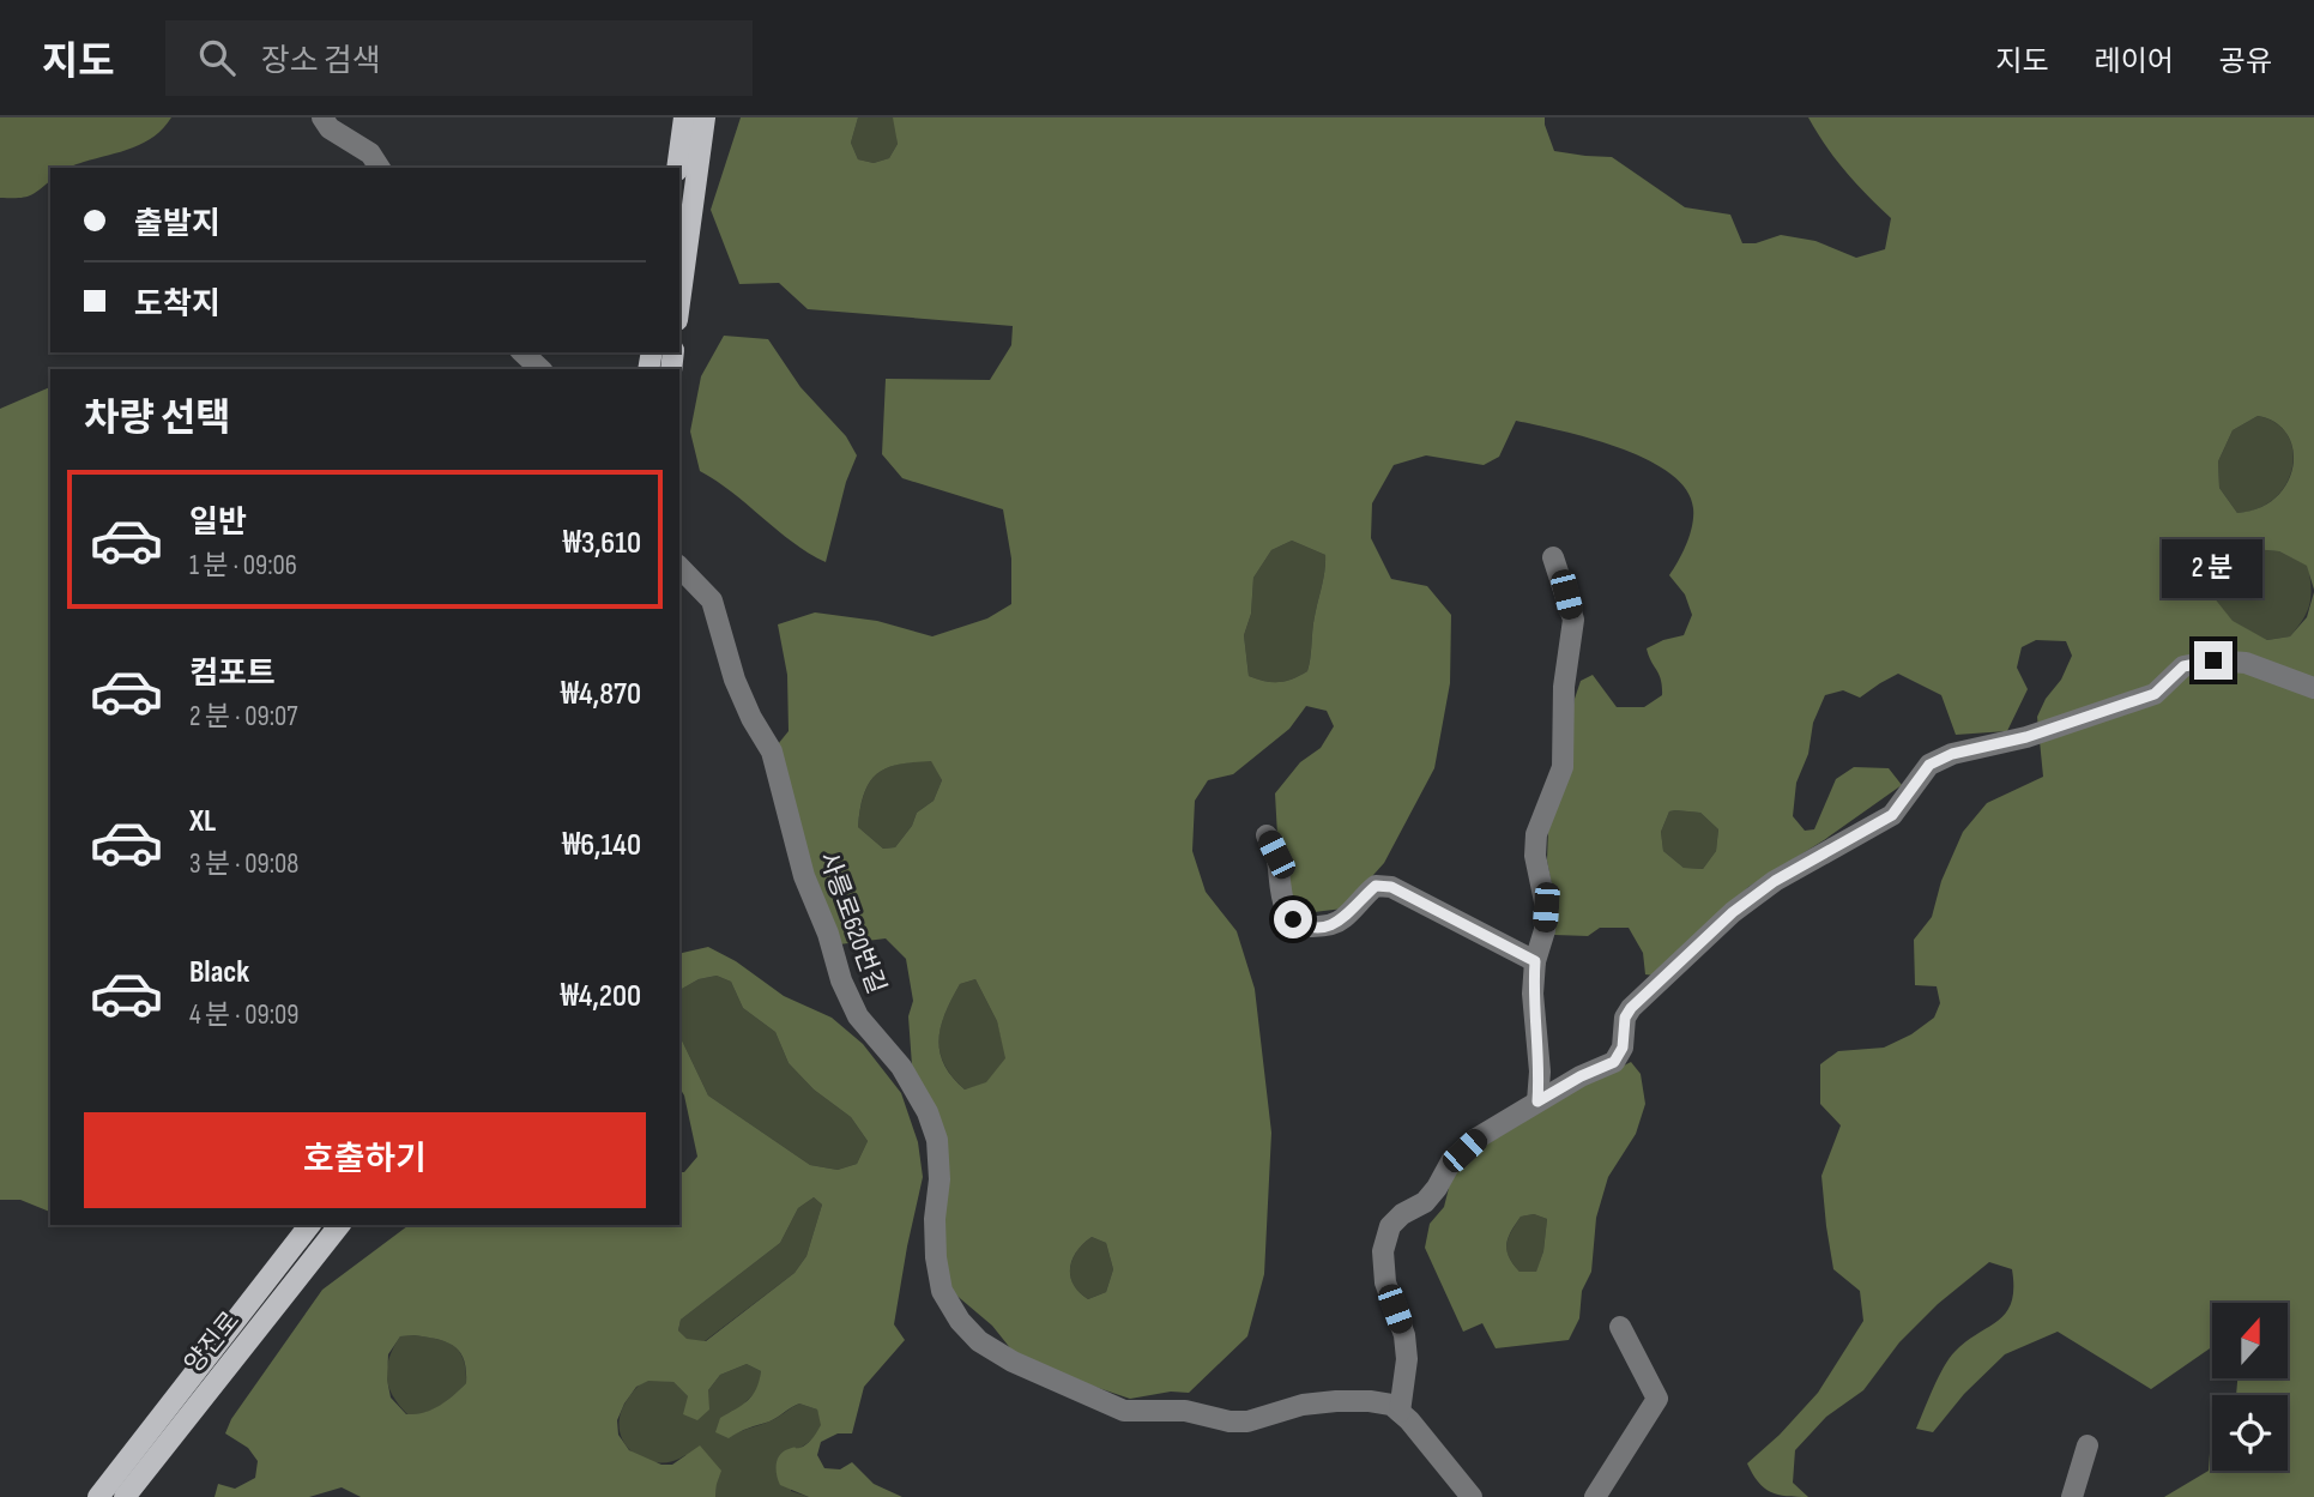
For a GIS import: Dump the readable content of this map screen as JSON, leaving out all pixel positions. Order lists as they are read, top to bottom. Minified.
{"streets":{"main road":["양진로"],"street":["사릉로620번길"]},"north":"top","page":{"header":"지도","search":"장소 검색","nav":["지도","레이어","공유"],"banner":["출발지","도착지"],"heading":"차량 선택","list":[{"name":"일반","note":"1 분 · 09:06","value":"₩3,610"},{"name":"컴포트","note":"2 분 · 09:07","value":"₩4,870"},{"name":"XL","note":"3 분 · 09:08","value":"₩6,140"},{"name":"Black","note":"4 분 · 09:09","value":"₩4,200"}],"bubble":"2 분","buttons":"호출하기"}}
